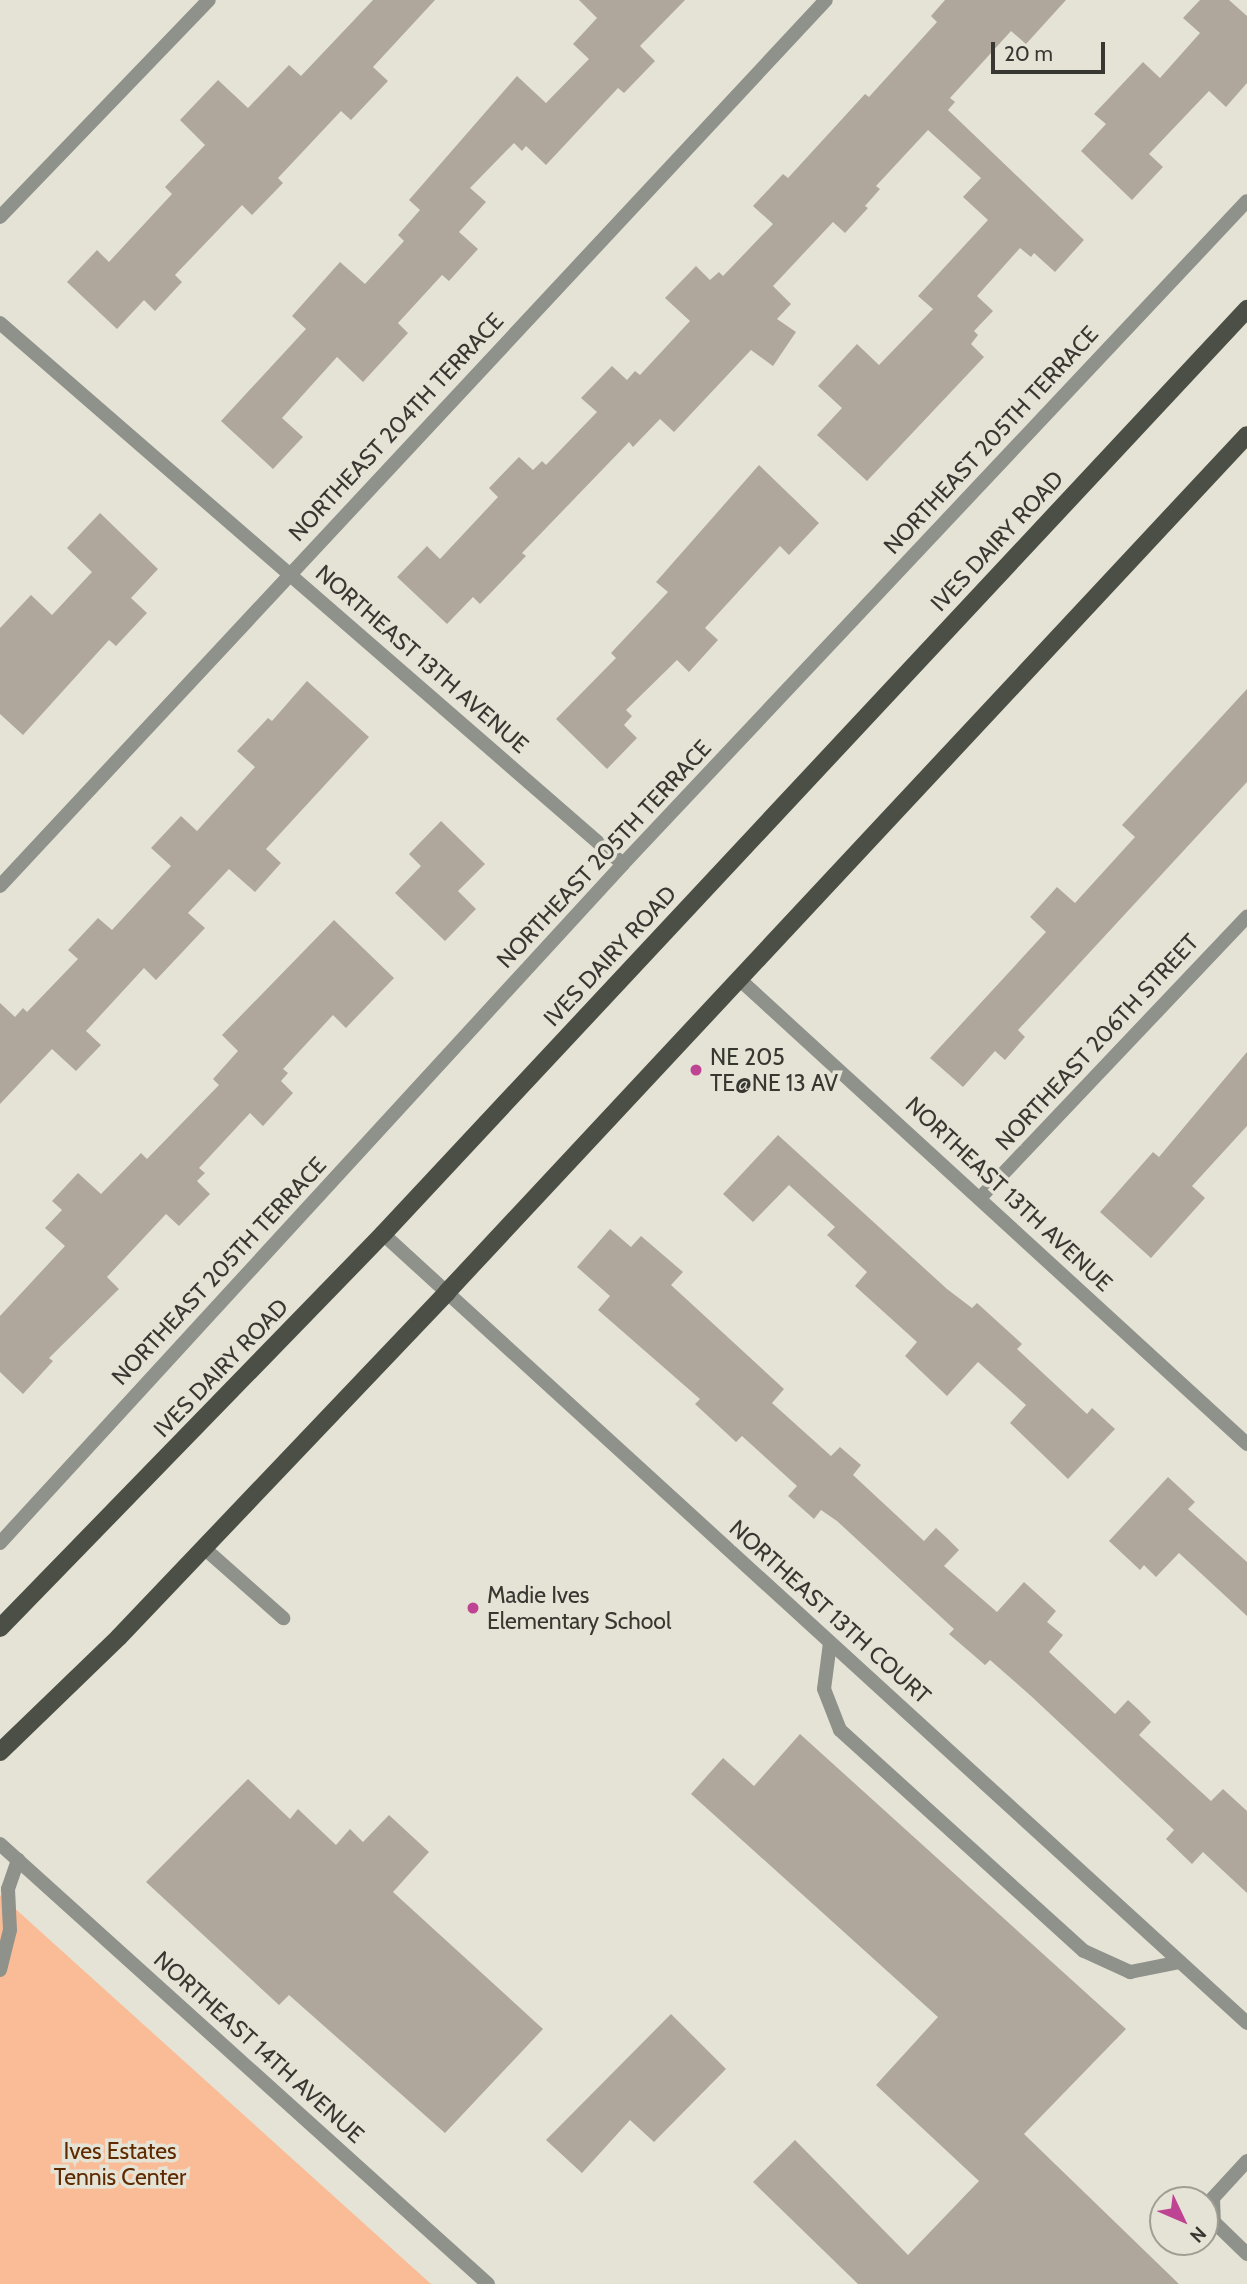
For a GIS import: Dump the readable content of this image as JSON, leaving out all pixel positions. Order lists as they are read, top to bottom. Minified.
{"streets":{"main road":["IVES DAIRY ROAD"],"street":["NORTHEAST 204TH TERRACE","NORTHEAST 205TH TERRACE","NORTHEAST 13TH AVENUE","NORTHEAST 206TH STREET","NORTHEAST 13TH COURT","NORTHEAST 14TH AVENUE"]},"crossings":[["NORTHEAST 204TH TERRACE","NORTHEAST 13TH AVENUE"],["NORTHEAST 205TH TERRACE","NORTHEAST 13TH AVENUE"],["IVES DAIRY ROAD","NORTHEAST 13TH COURT"],["NORTHEAST 13TH AVENUE","NORTHEAST 206TH STREET"]],"parks":["Ives Estates Tennis Center"],"places":["NE 205 TE@NE 13 AV","Madie Ives Elementary School"],"scale_bar":"20 m","north":"bottom right"}
